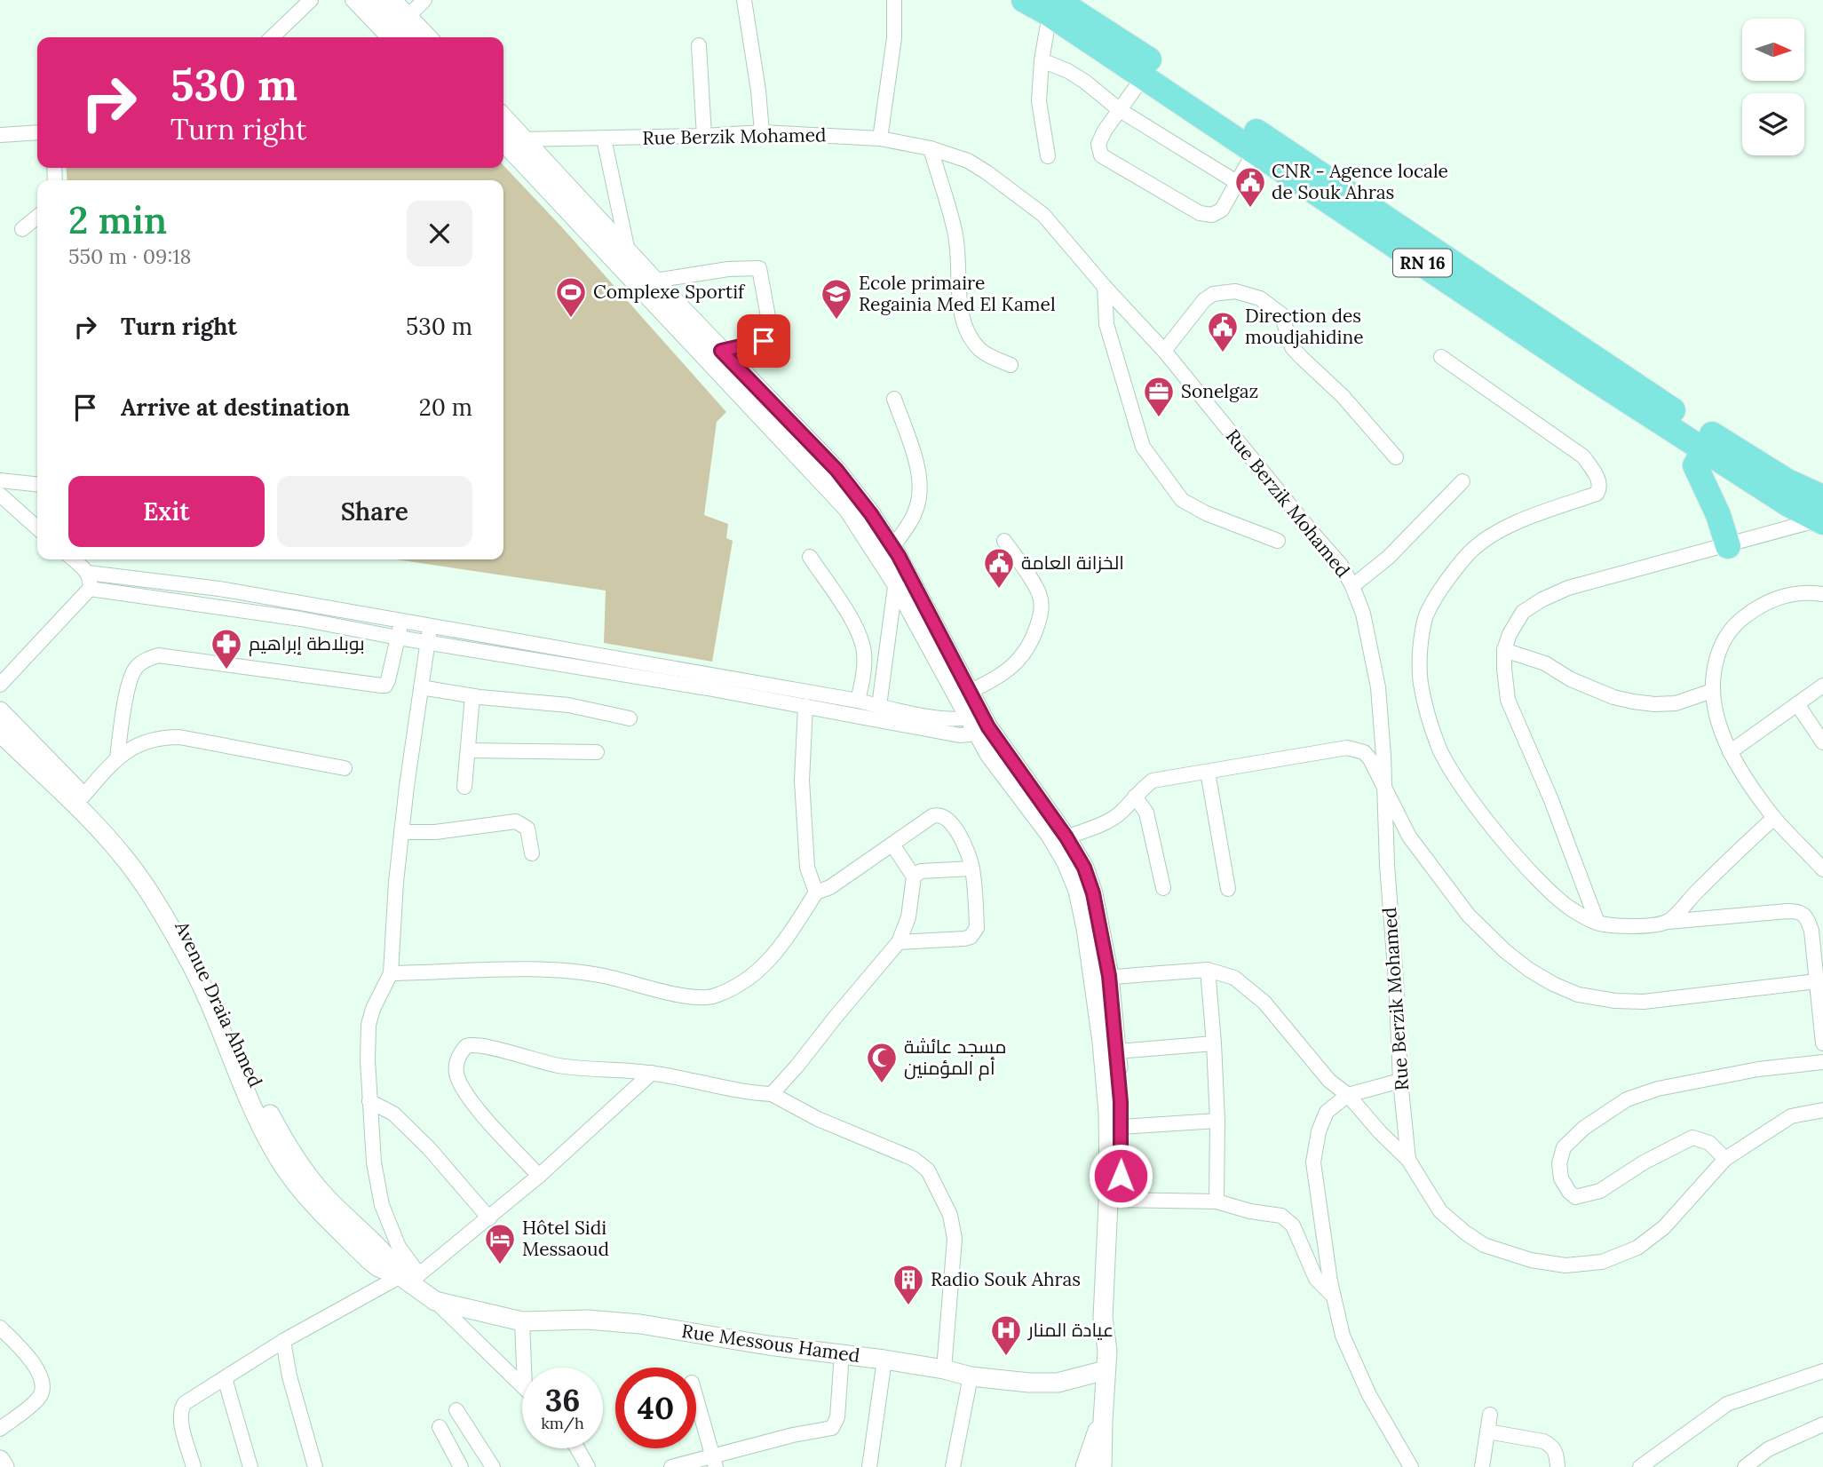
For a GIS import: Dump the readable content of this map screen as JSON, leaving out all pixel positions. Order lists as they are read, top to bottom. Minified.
{"streets":{"highway":["RN 16"],"street":["Rue Berzik Mohamed","Avenue Draia Ahmed","Rue Messous Hamed"]},"crossings":[["Avenue Draia Ahmed","Rue Messous Hamed"]],"places":{"public building":["CNR - Agence locale de Souk Ahras","Direction des moudjahidine","الخزانة العامة"],"sports":["Complexe Sportif"],"school or university":["Ecole primaire Regainia Med El Kamel"],"office":["Sonelgaz"],"pharmacy":["بوبلاطة إبراهيم"],"mosque":["مسجد عائشة أم المؤمنين"],"hotel":["Hôtel Sidi Messaoud"],"building":["Radio Souk Ahras"],"hospital":["عيادة المنار"]},"north":"right","page":{"turn":["530 m","Turn right"],"heading":["2 min","550 m · 09:18"],"list":[{"name":"Turn right","value":"530 m"},{"name":"Arrive at destination","value":"20 m"}],"buttons":["Exit","Share"],"speed":"36 km/h","limit":"40"}}
